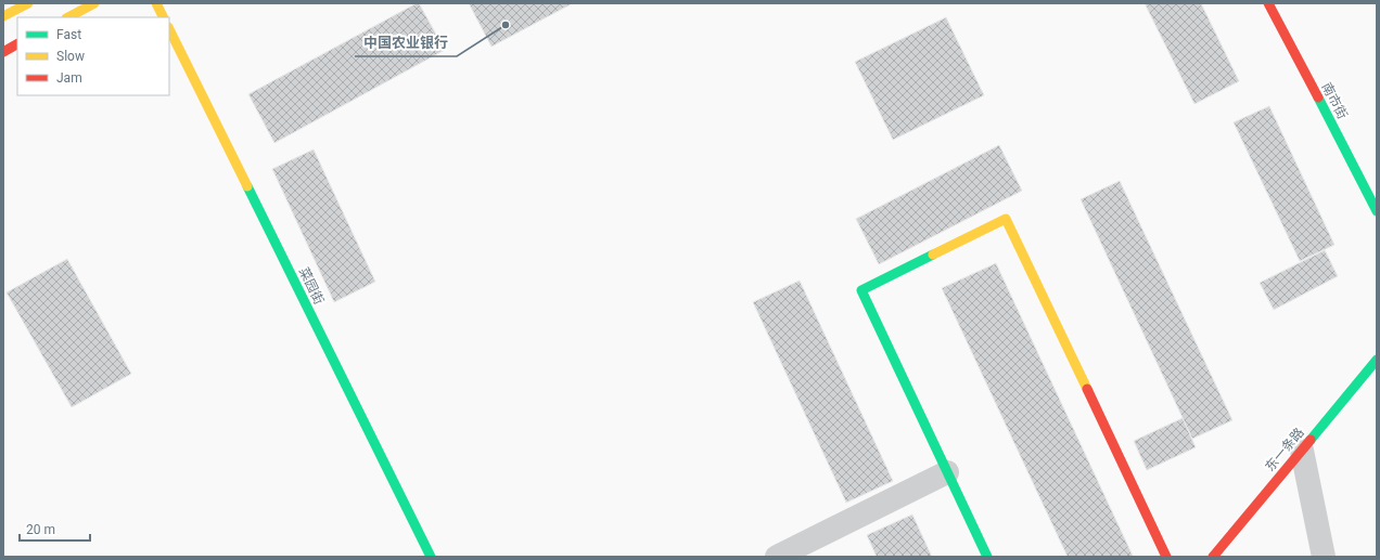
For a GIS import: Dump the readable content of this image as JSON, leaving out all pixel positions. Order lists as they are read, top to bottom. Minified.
{"streets":{"street":["南市街","菜园街","东一条路"]},"places":["中国农业银行"],"legend":["Fast","Slow","Jam"],"scale_bar":"20 m"}
